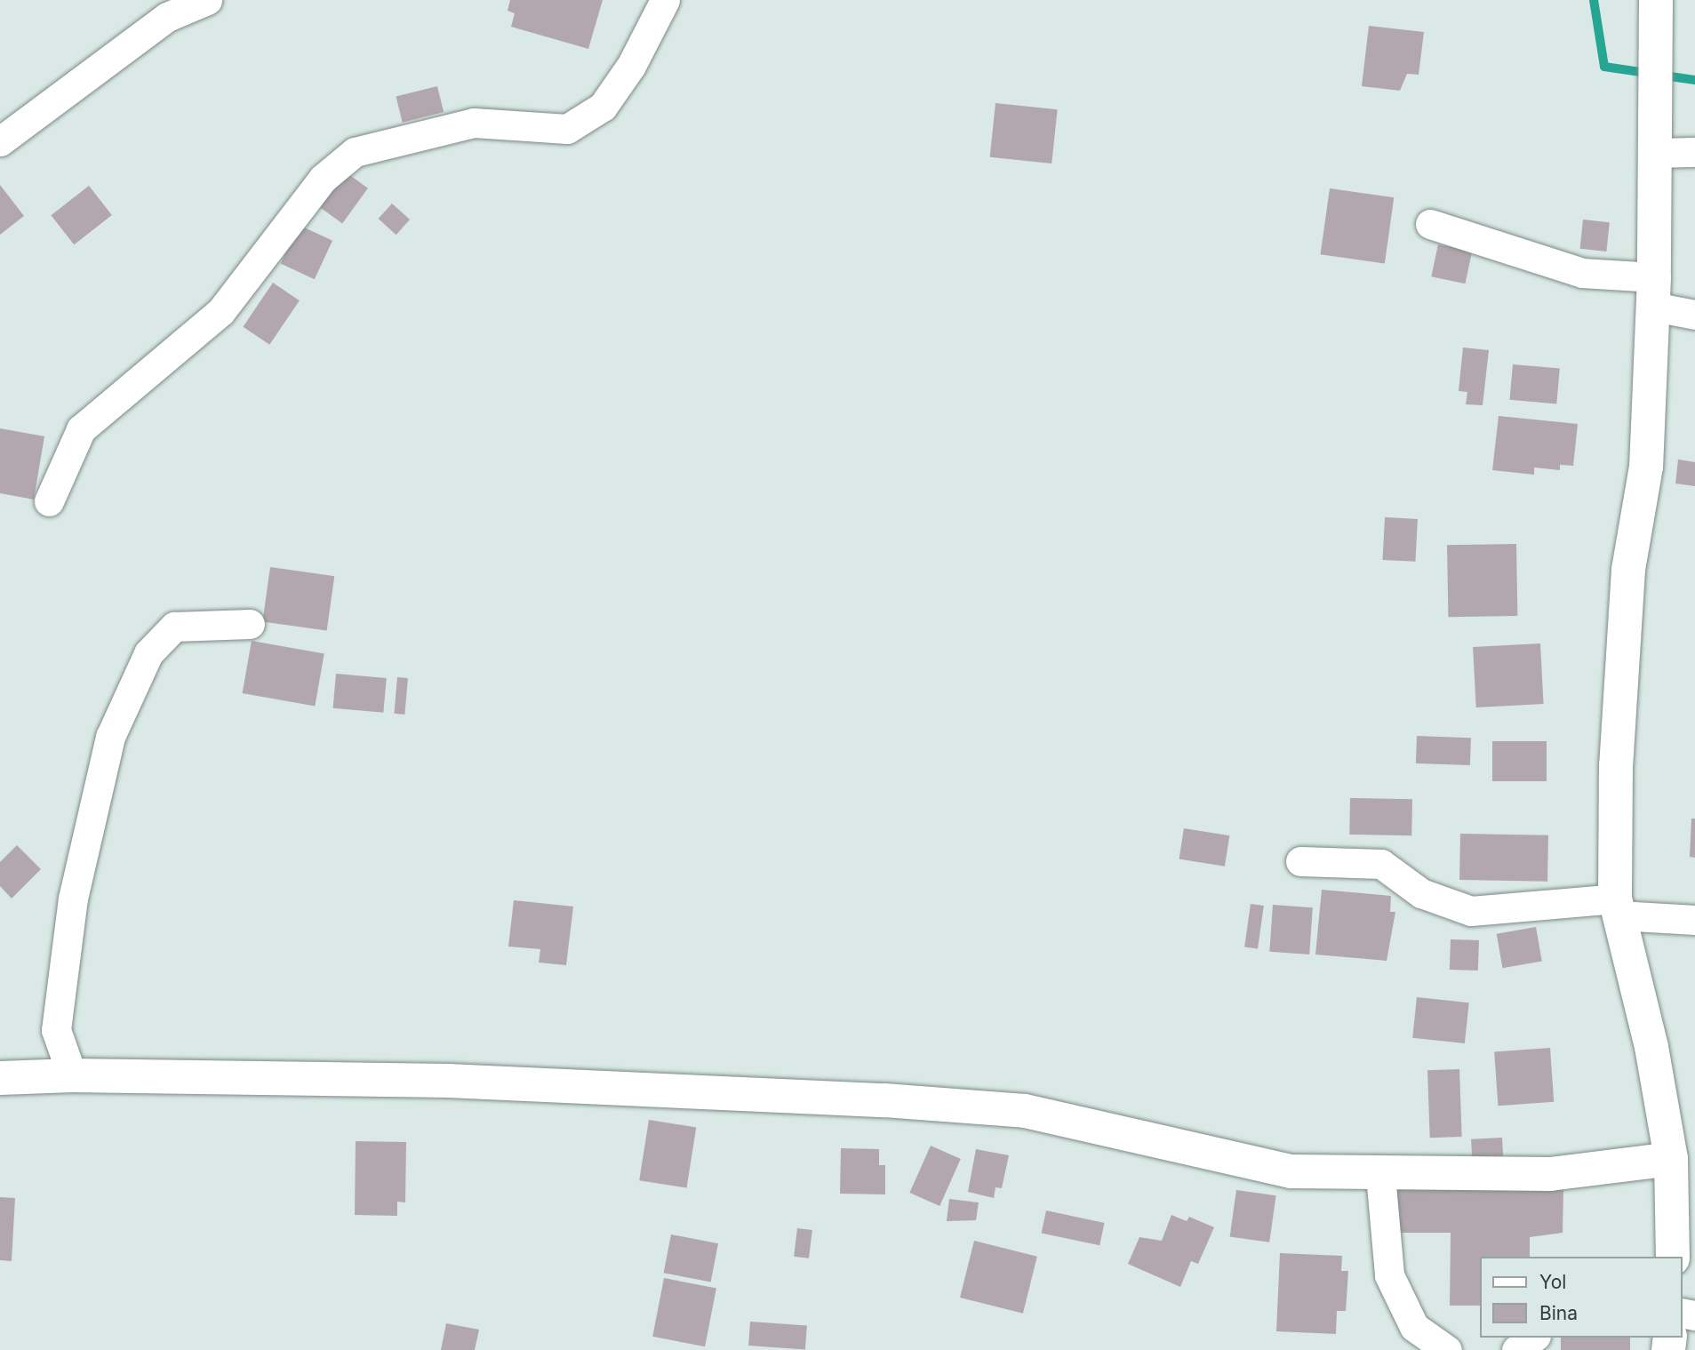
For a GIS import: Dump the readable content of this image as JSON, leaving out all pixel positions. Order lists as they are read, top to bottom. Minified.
{"legend":["Yol","Bina"]}
